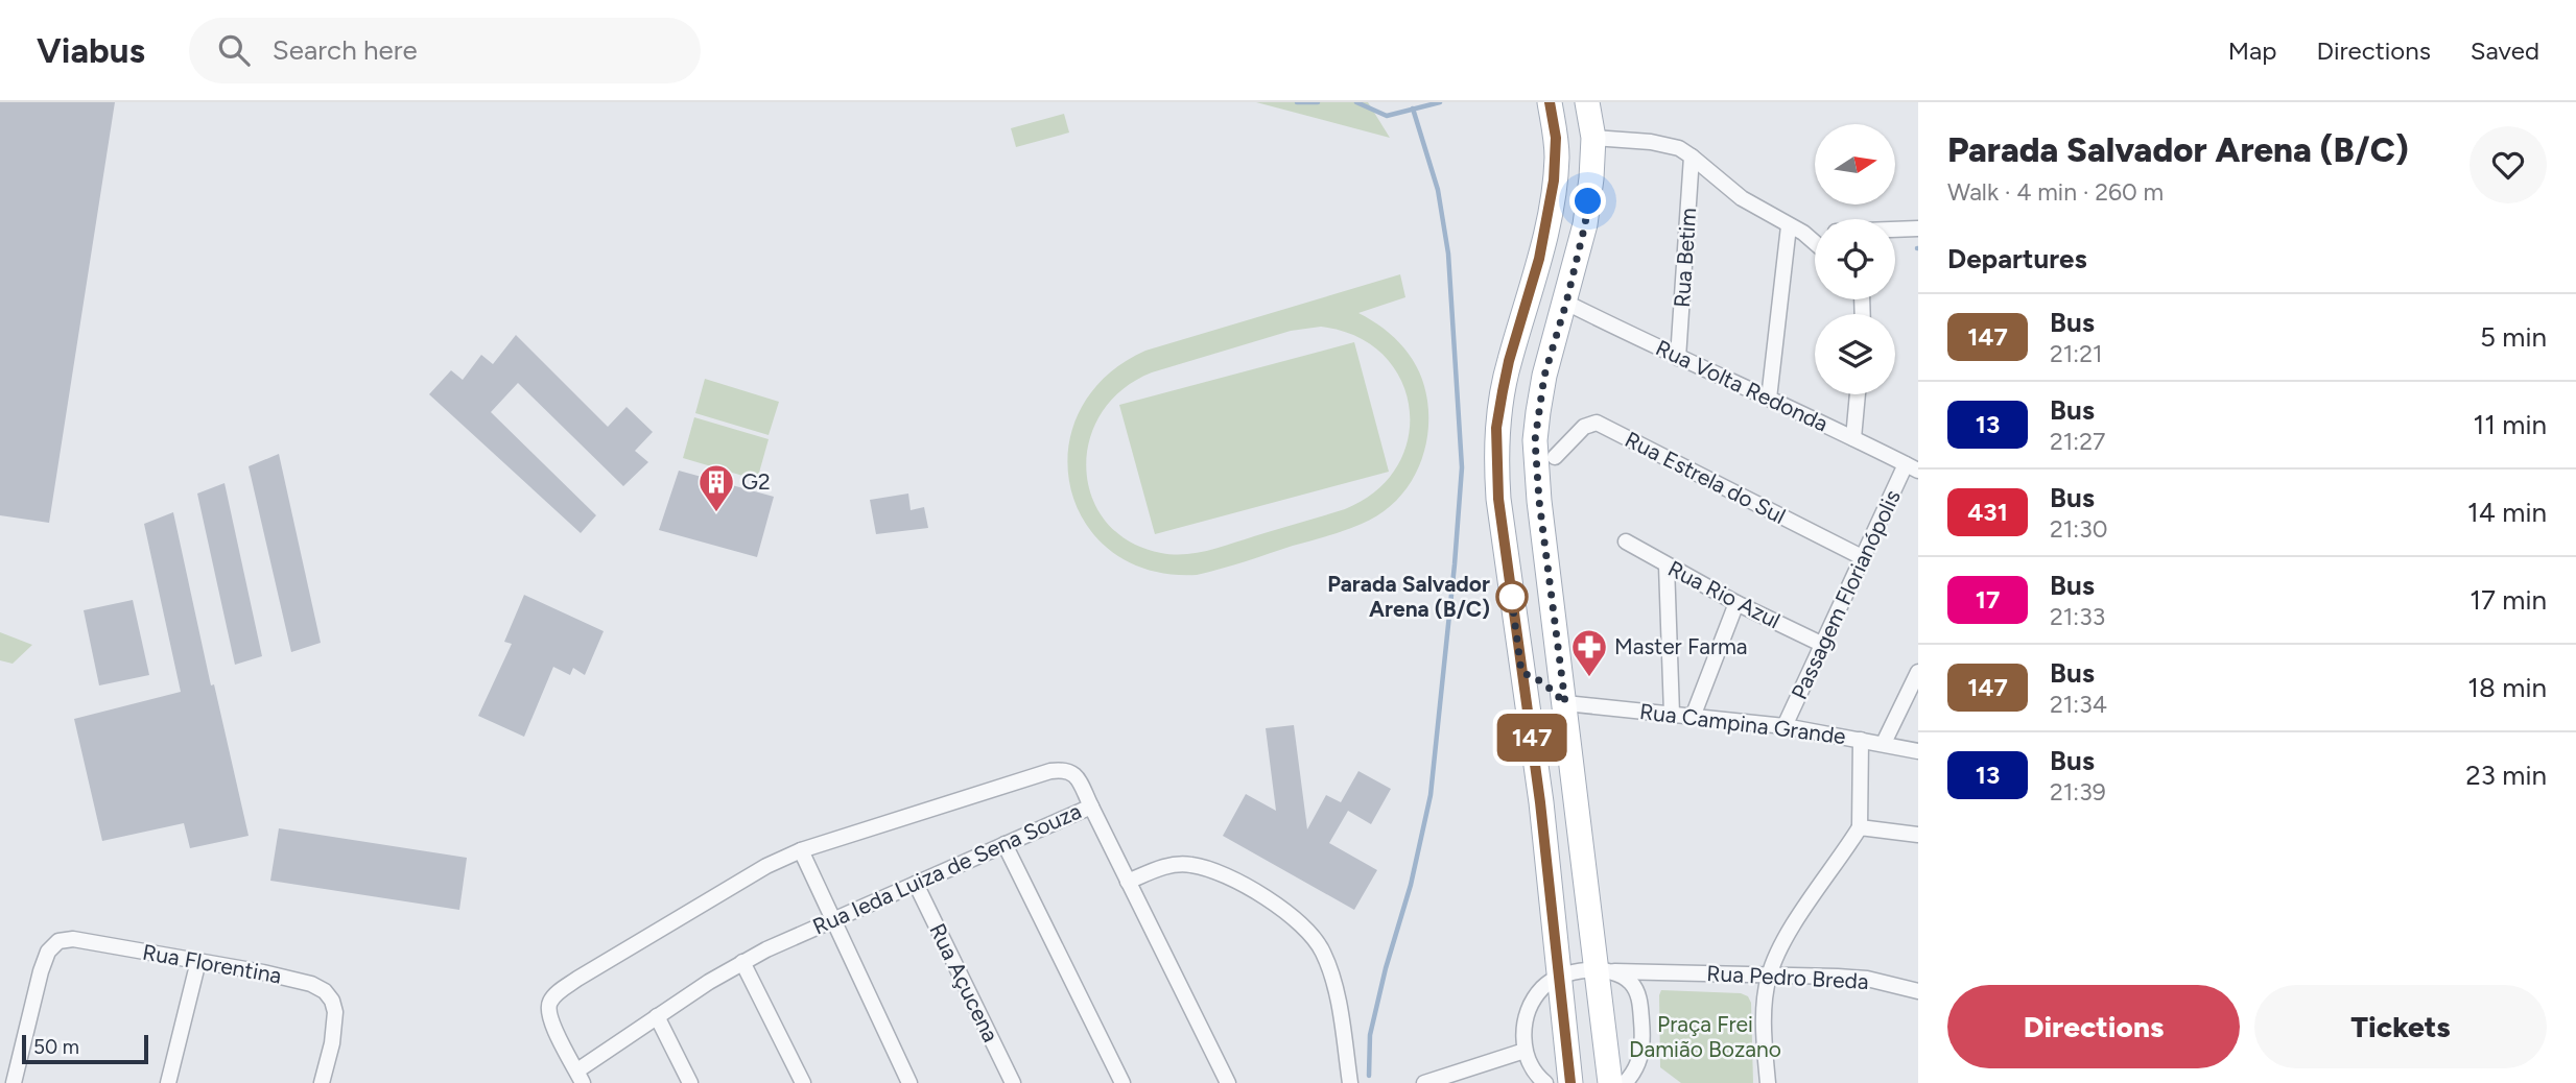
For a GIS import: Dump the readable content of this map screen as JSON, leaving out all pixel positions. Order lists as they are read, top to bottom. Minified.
{"streets":{"street":["Rua Betim","Rua Volta Redonda","Rua Estrela do Sul","Rua Rio Azul","Passagem Florianópolis","Rua Campina Grande","Rua Ieda Luiza de Sena Souza","Rua Florentina","Rua Pedro Breda","Rua Açucena"]},"crossings":[["Rua Betim","Rua Volta Redonda"],["Rua Volta Redonda","Passagem Florianópolis"],["Rua Estrela do Sul","Passagem Florianópolis"],["Rua Rio Azul","Passagem Florianópolis"],["Passagem Florianópolis","Rua Campina Grande"],["Rua Ieda Luiza de Sena Souza","Rua Açucena"]],"parks":["Praça Frei Damião Bozano"],"places":{"building":["G2"],"other":["Parada Salvador Arena (B/C)"],"pharmacy":["Master Farma"]},"lines":["bus line 147"],"scale_bar":"50 m","north":"right","page":{"header":"Viabus","search":"Search here","nav":["Map","Directions","Saved"],"on_map":"147","heading":[["Parada Salvador Arena (B/C)","Walk · 4 min · 260 m"],"Departures"],"list":[{"mark":"147","name":"Bus","note":"21:21","value":"5 min"},{"mark":"13","name":"Bus","note":"21:27","value":"11 min"},{"mark":"431","name":"Bus","note":"21:30","value":"14 min"},{"mark":"17","name":"Bus","note":"21:33","value":"17 min"},{"mark":"147","name":"Bus","note":"21:34","value":"18 min"},{"mark":"13","name":"Bus","note":"21:39","value":"23 min"}],"buttons":["Directions","Tickets"],"scale":"50 m"}}
